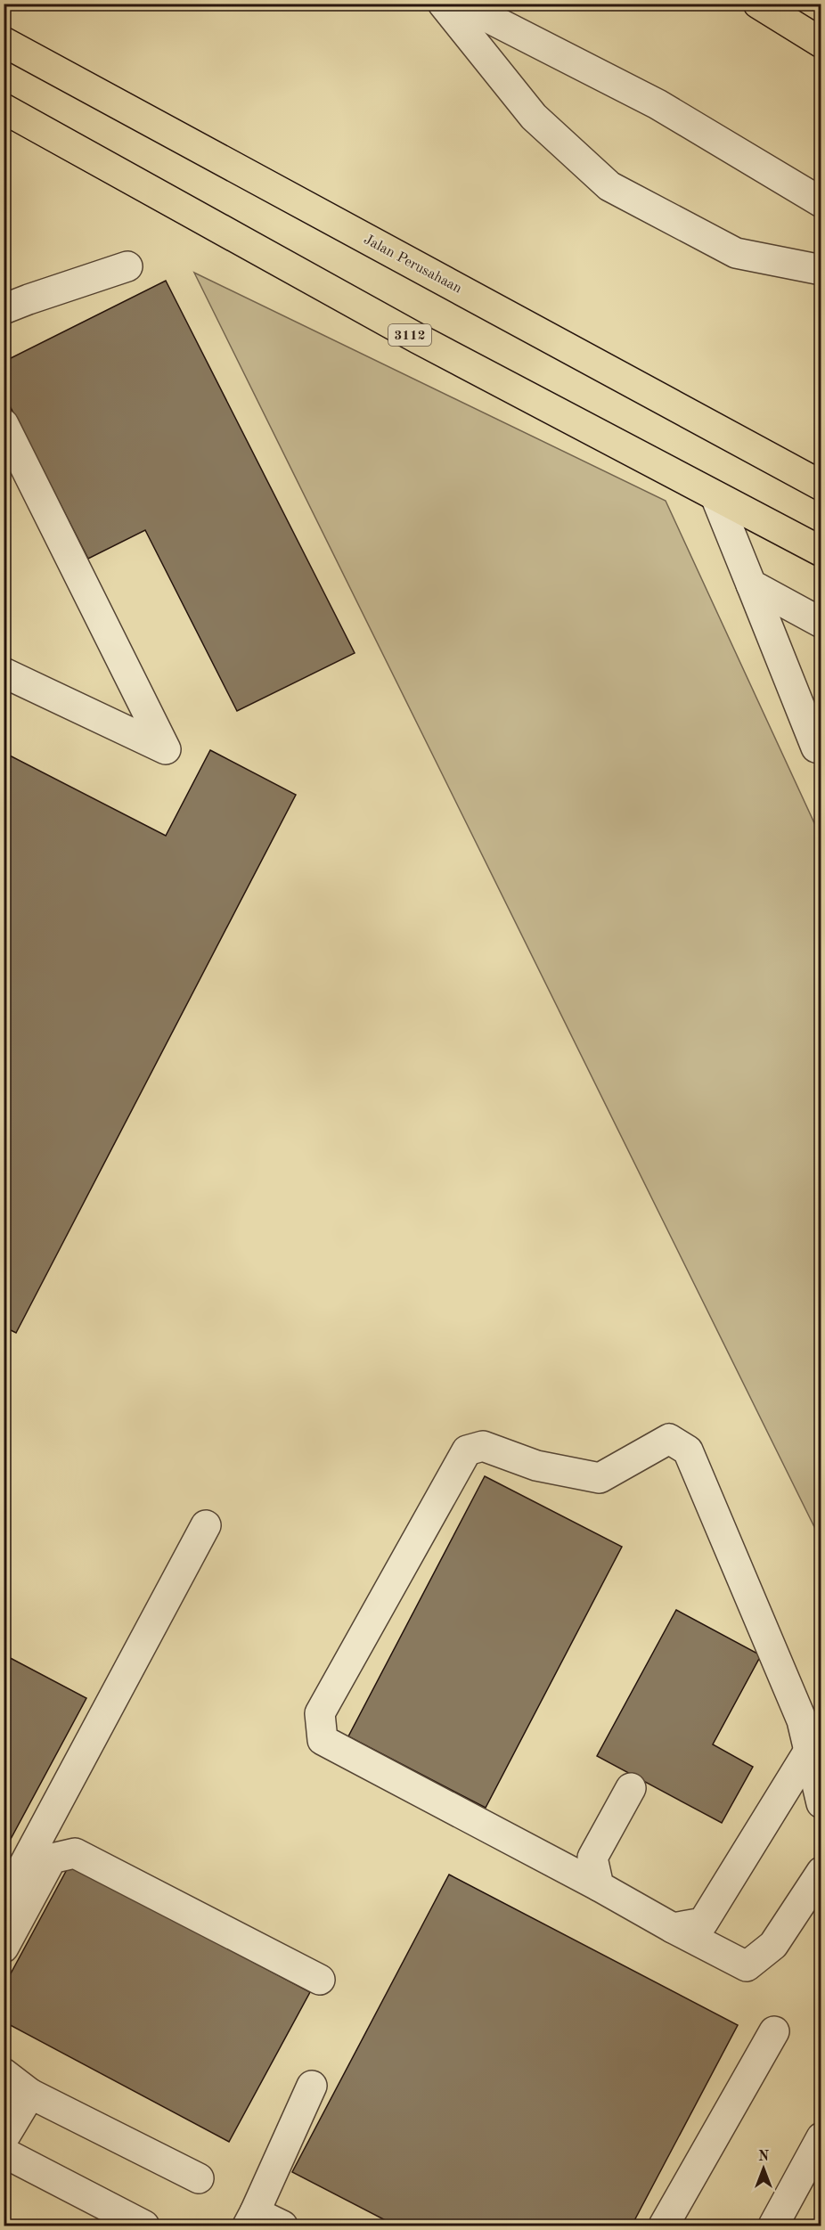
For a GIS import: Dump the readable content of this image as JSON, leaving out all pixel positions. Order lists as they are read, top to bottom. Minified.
{"streets":{"main road":["Jalan Perusahaan","3112"]},"north":"top"}
